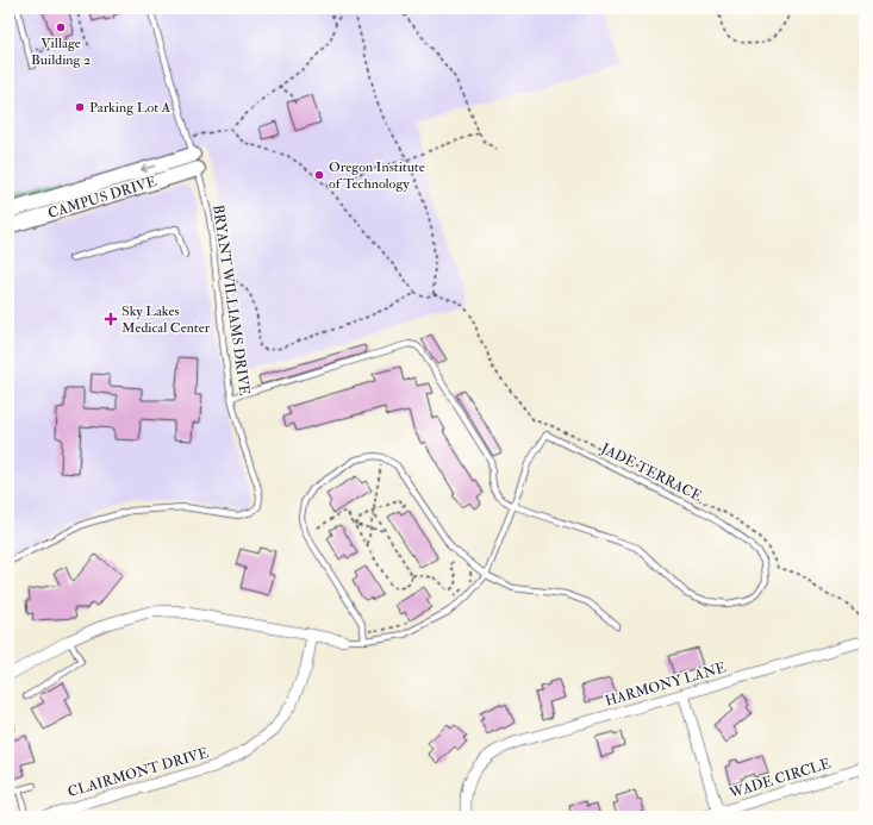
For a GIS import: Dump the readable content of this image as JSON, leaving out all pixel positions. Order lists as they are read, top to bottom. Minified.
{"streets":{"street":["CAMPUS DRIVE","HARMONY LANE","CLAIRMONT DRIVE","WADE CIRCLE"],"lane":["BRYANT WILLIAMS DRIVE","JADE TERRACE"]},"crossings":[["CAMPUS DRIVE","BRYANT WILLIAMS DRIVE"]],"places":{"other":["Village Building 2","Parking Lot A","Oregon Institute of Technology"],"health":["Sky Lakes Medical Center"]}}
